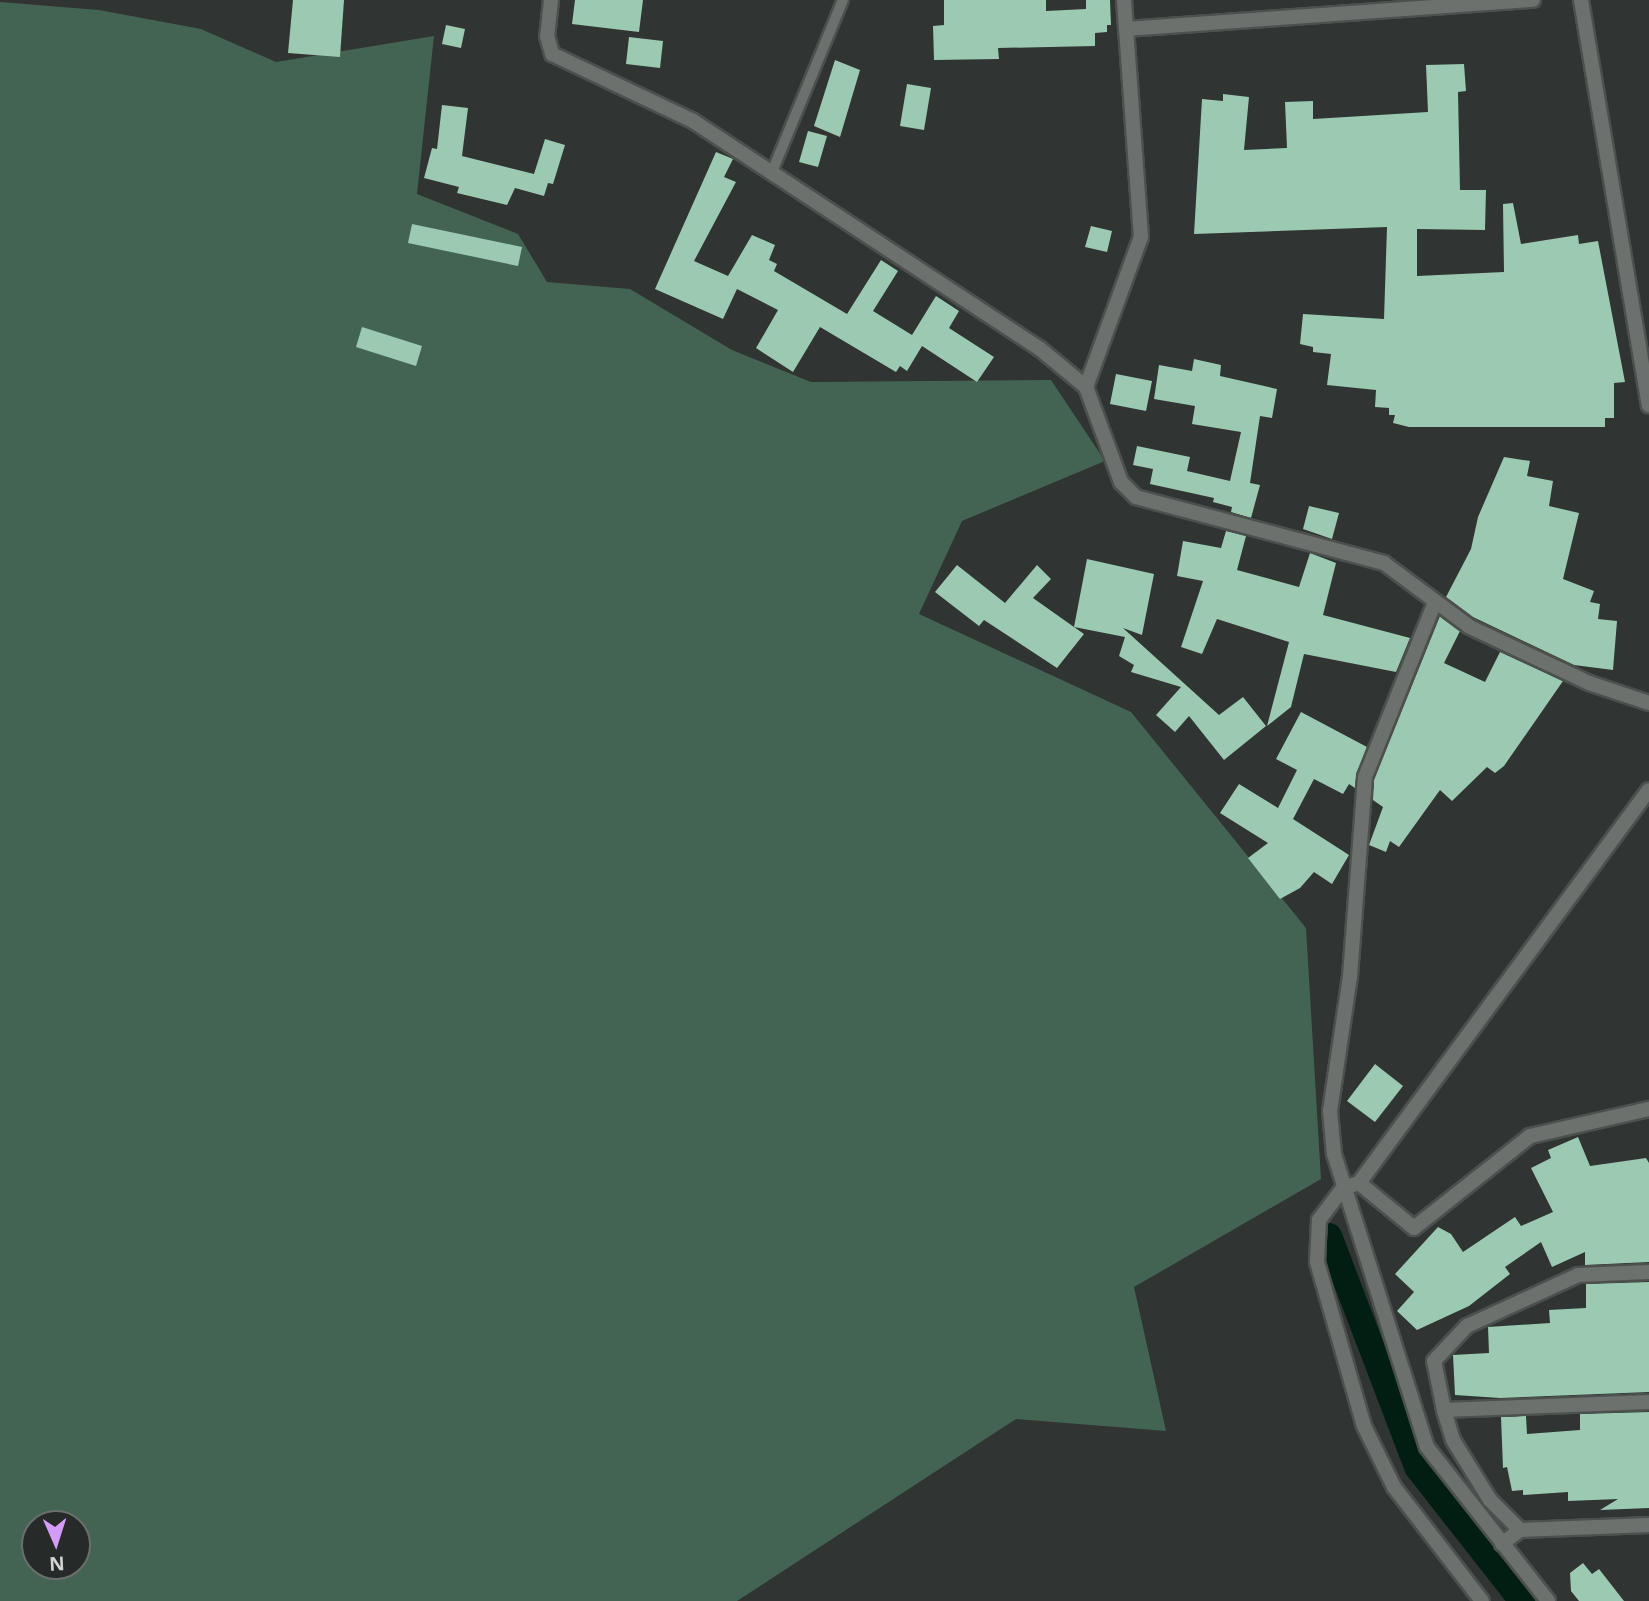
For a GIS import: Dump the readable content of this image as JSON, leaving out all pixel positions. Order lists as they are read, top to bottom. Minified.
{"north":"bottom"}
